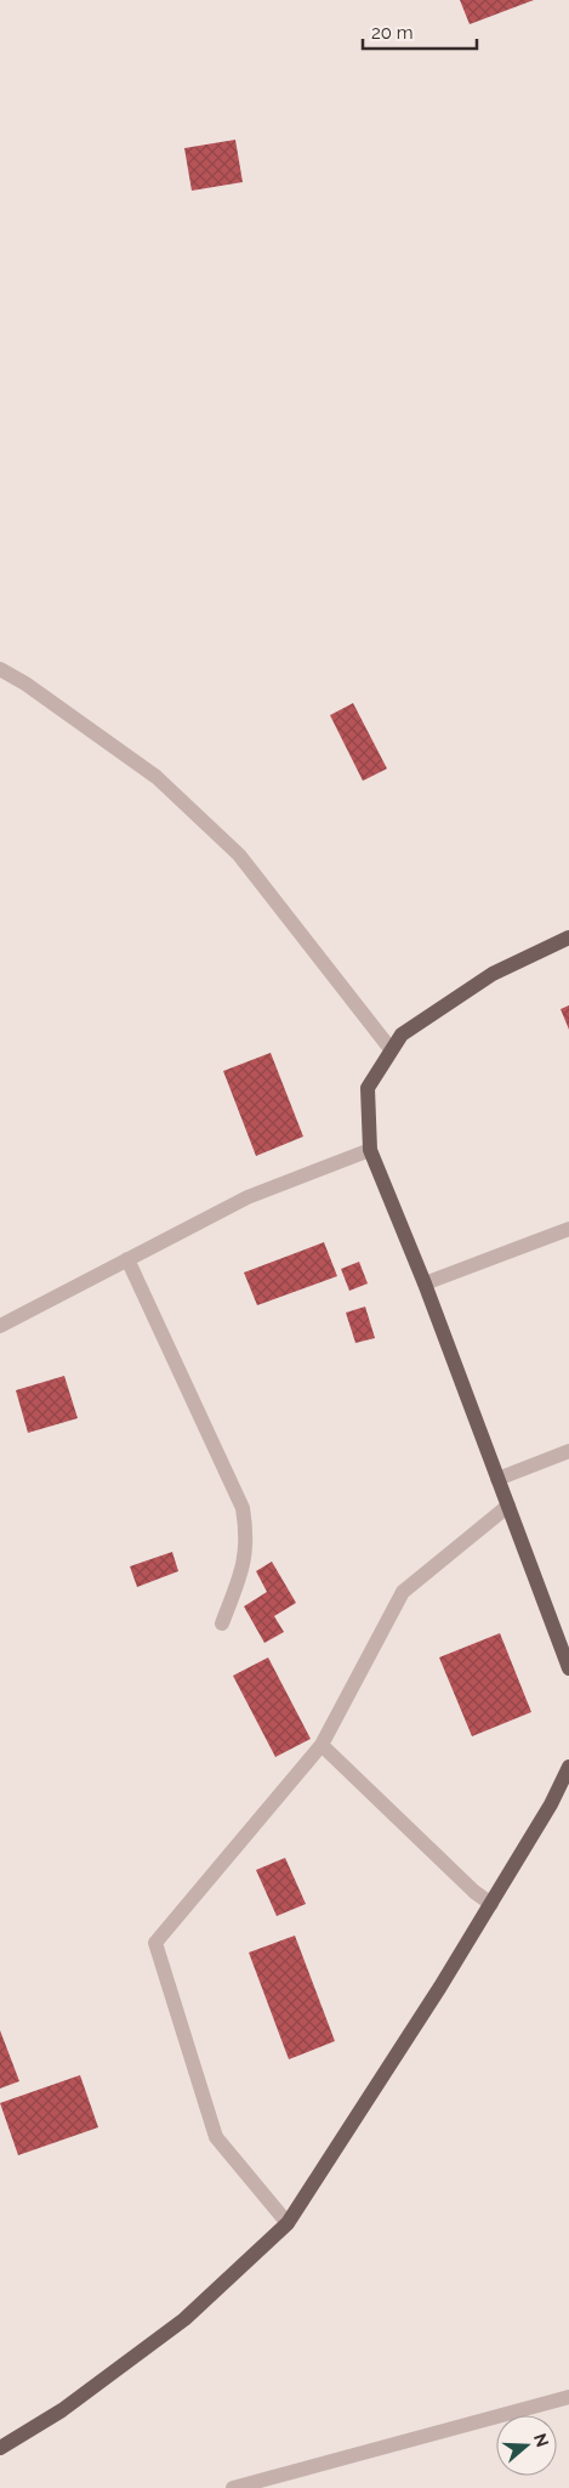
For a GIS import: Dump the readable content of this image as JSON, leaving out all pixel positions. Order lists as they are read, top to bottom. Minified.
{"scale_bar":"20 m","north":"right"}
